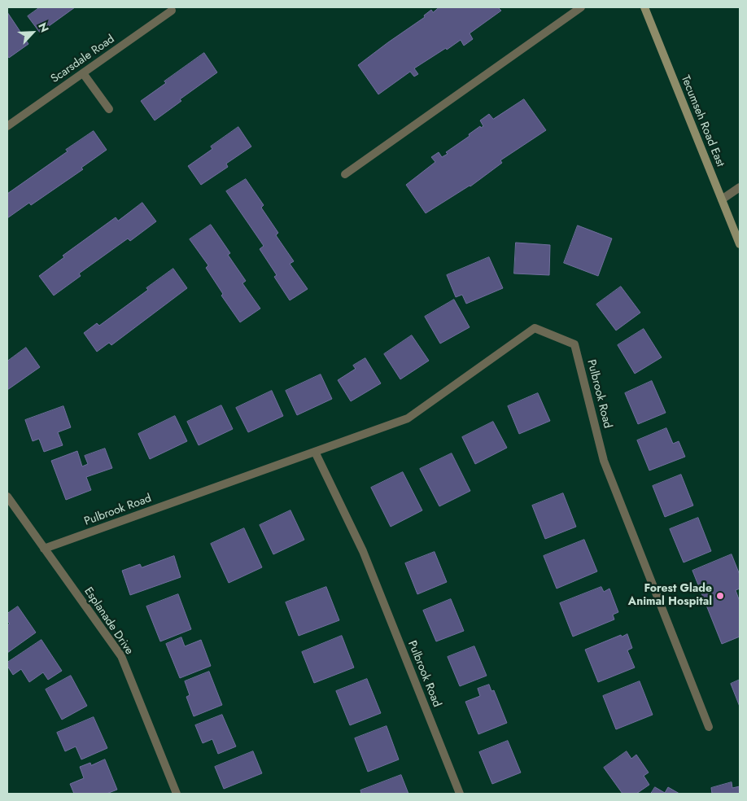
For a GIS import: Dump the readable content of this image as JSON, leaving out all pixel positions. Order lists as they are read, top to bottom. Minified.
{"streets":{"main road":["Tecumseh Road East"],"street":["Scarsdale Road","Pulbrook Road","Esplanade Drive"]},"crossings":[["Pulbrook Road","Esplanade Drive"]],"places":["Forest Glade Animal Hospital"],"north":"top right"}
